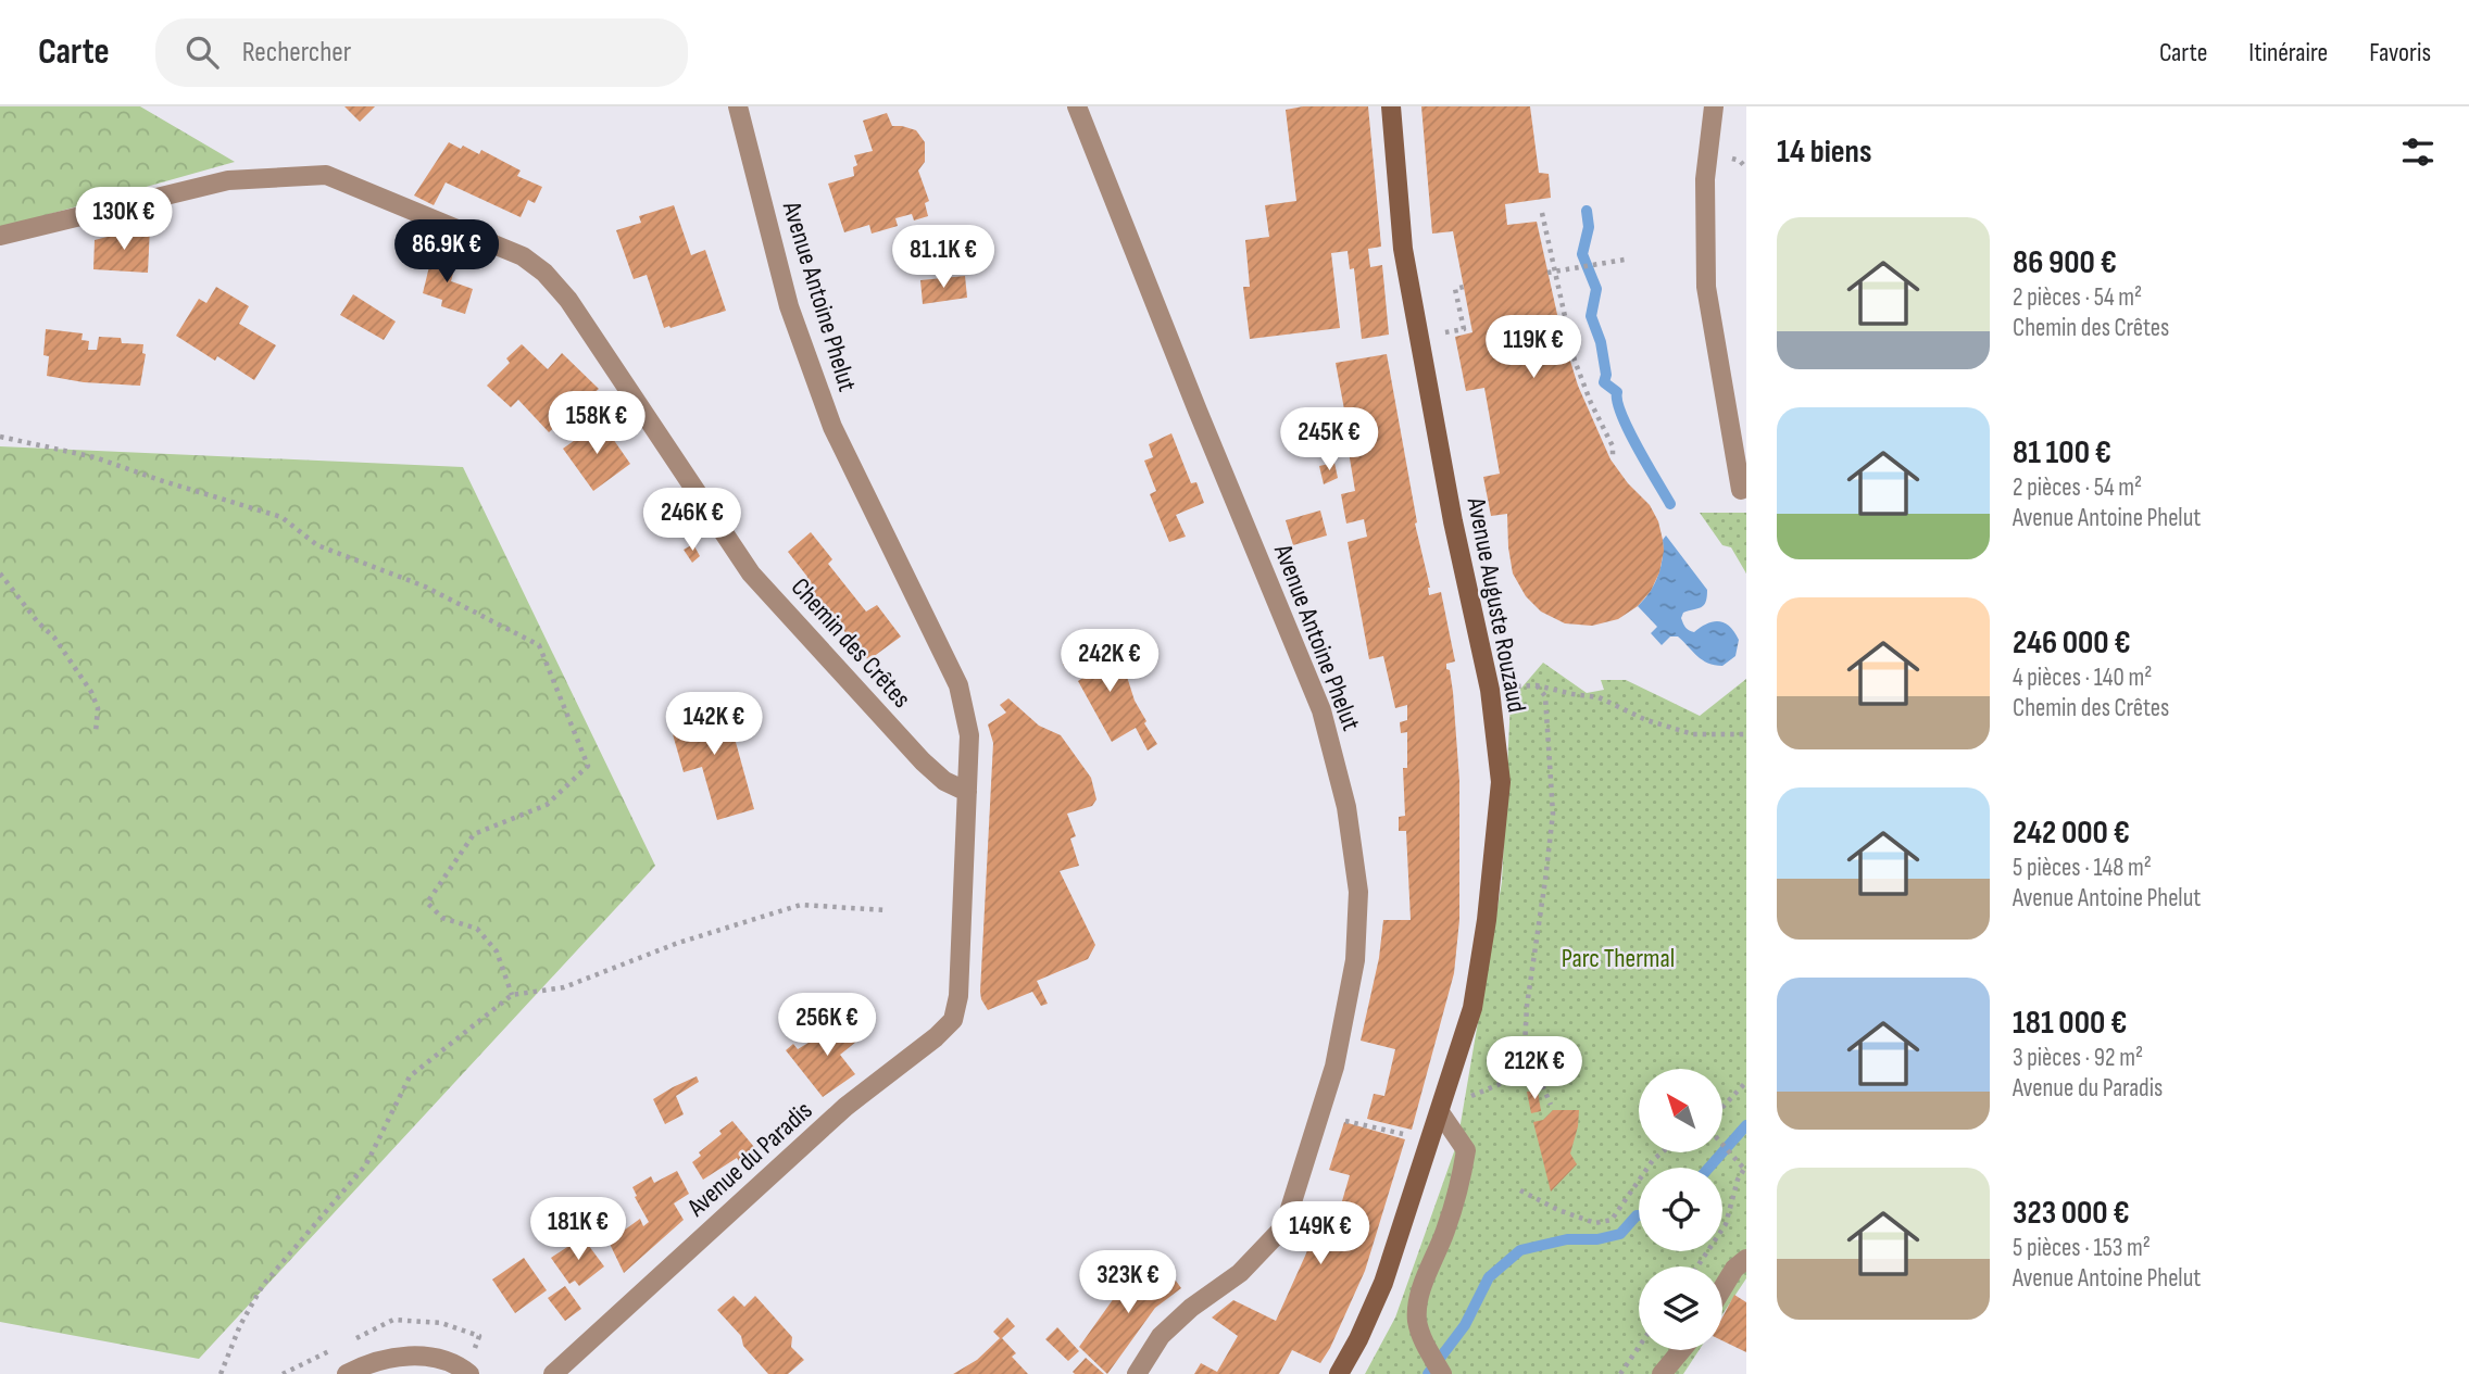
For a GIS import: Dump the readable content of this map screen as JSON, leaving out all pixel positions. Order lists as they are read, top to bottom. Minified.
{"streets":{"main road":["Avenue Auguste Rouzaud"],"street":["Avenue Antoine Phelut","Chemin des Crêtes","Avenue du Paradis"]},"crossings":[["Avenue Antoine Phelut","Chemin des Crêtes"],["Avenue Antoine Phelut","Avenue du Paradis"],["Chemin des Crêtes","Avenue du Paradis"]],"parks":["Parc Thermal"],"north":"top left","page":{"header":"Carte","search":"Rechercher","nav":["Carte","Itinéraire","Favoris"],"heading":"14 biens","price":["130K €","86.9K €","81.1K €","119K €","158K €","245K €","246K €","242K €","142K €","256K €","212K €","181K €","149K €","323K €"],"list":[{"name":"86 900 €","note":"2 pièces · 54 m² · Chemin des Crêtes"},{"name":"81 100 €","note":"2 pièces · 54 m² · Avenue Antoine Phelut"},{"name":"246 000 €","note":"4 pièces · 140 m² · Chemin des Crêtes"},{"name":"242 000 €","note":"5 pièces · 148 m² · Avenue Antoine Phelut"},{"name":"181 000 €","note":"3 pièces · 92 m² · Avenue du Paradis"},{"name":"323 000 €","note":"5 pièces · 153 m² · Avenue Antoine Phelut"}]}}
